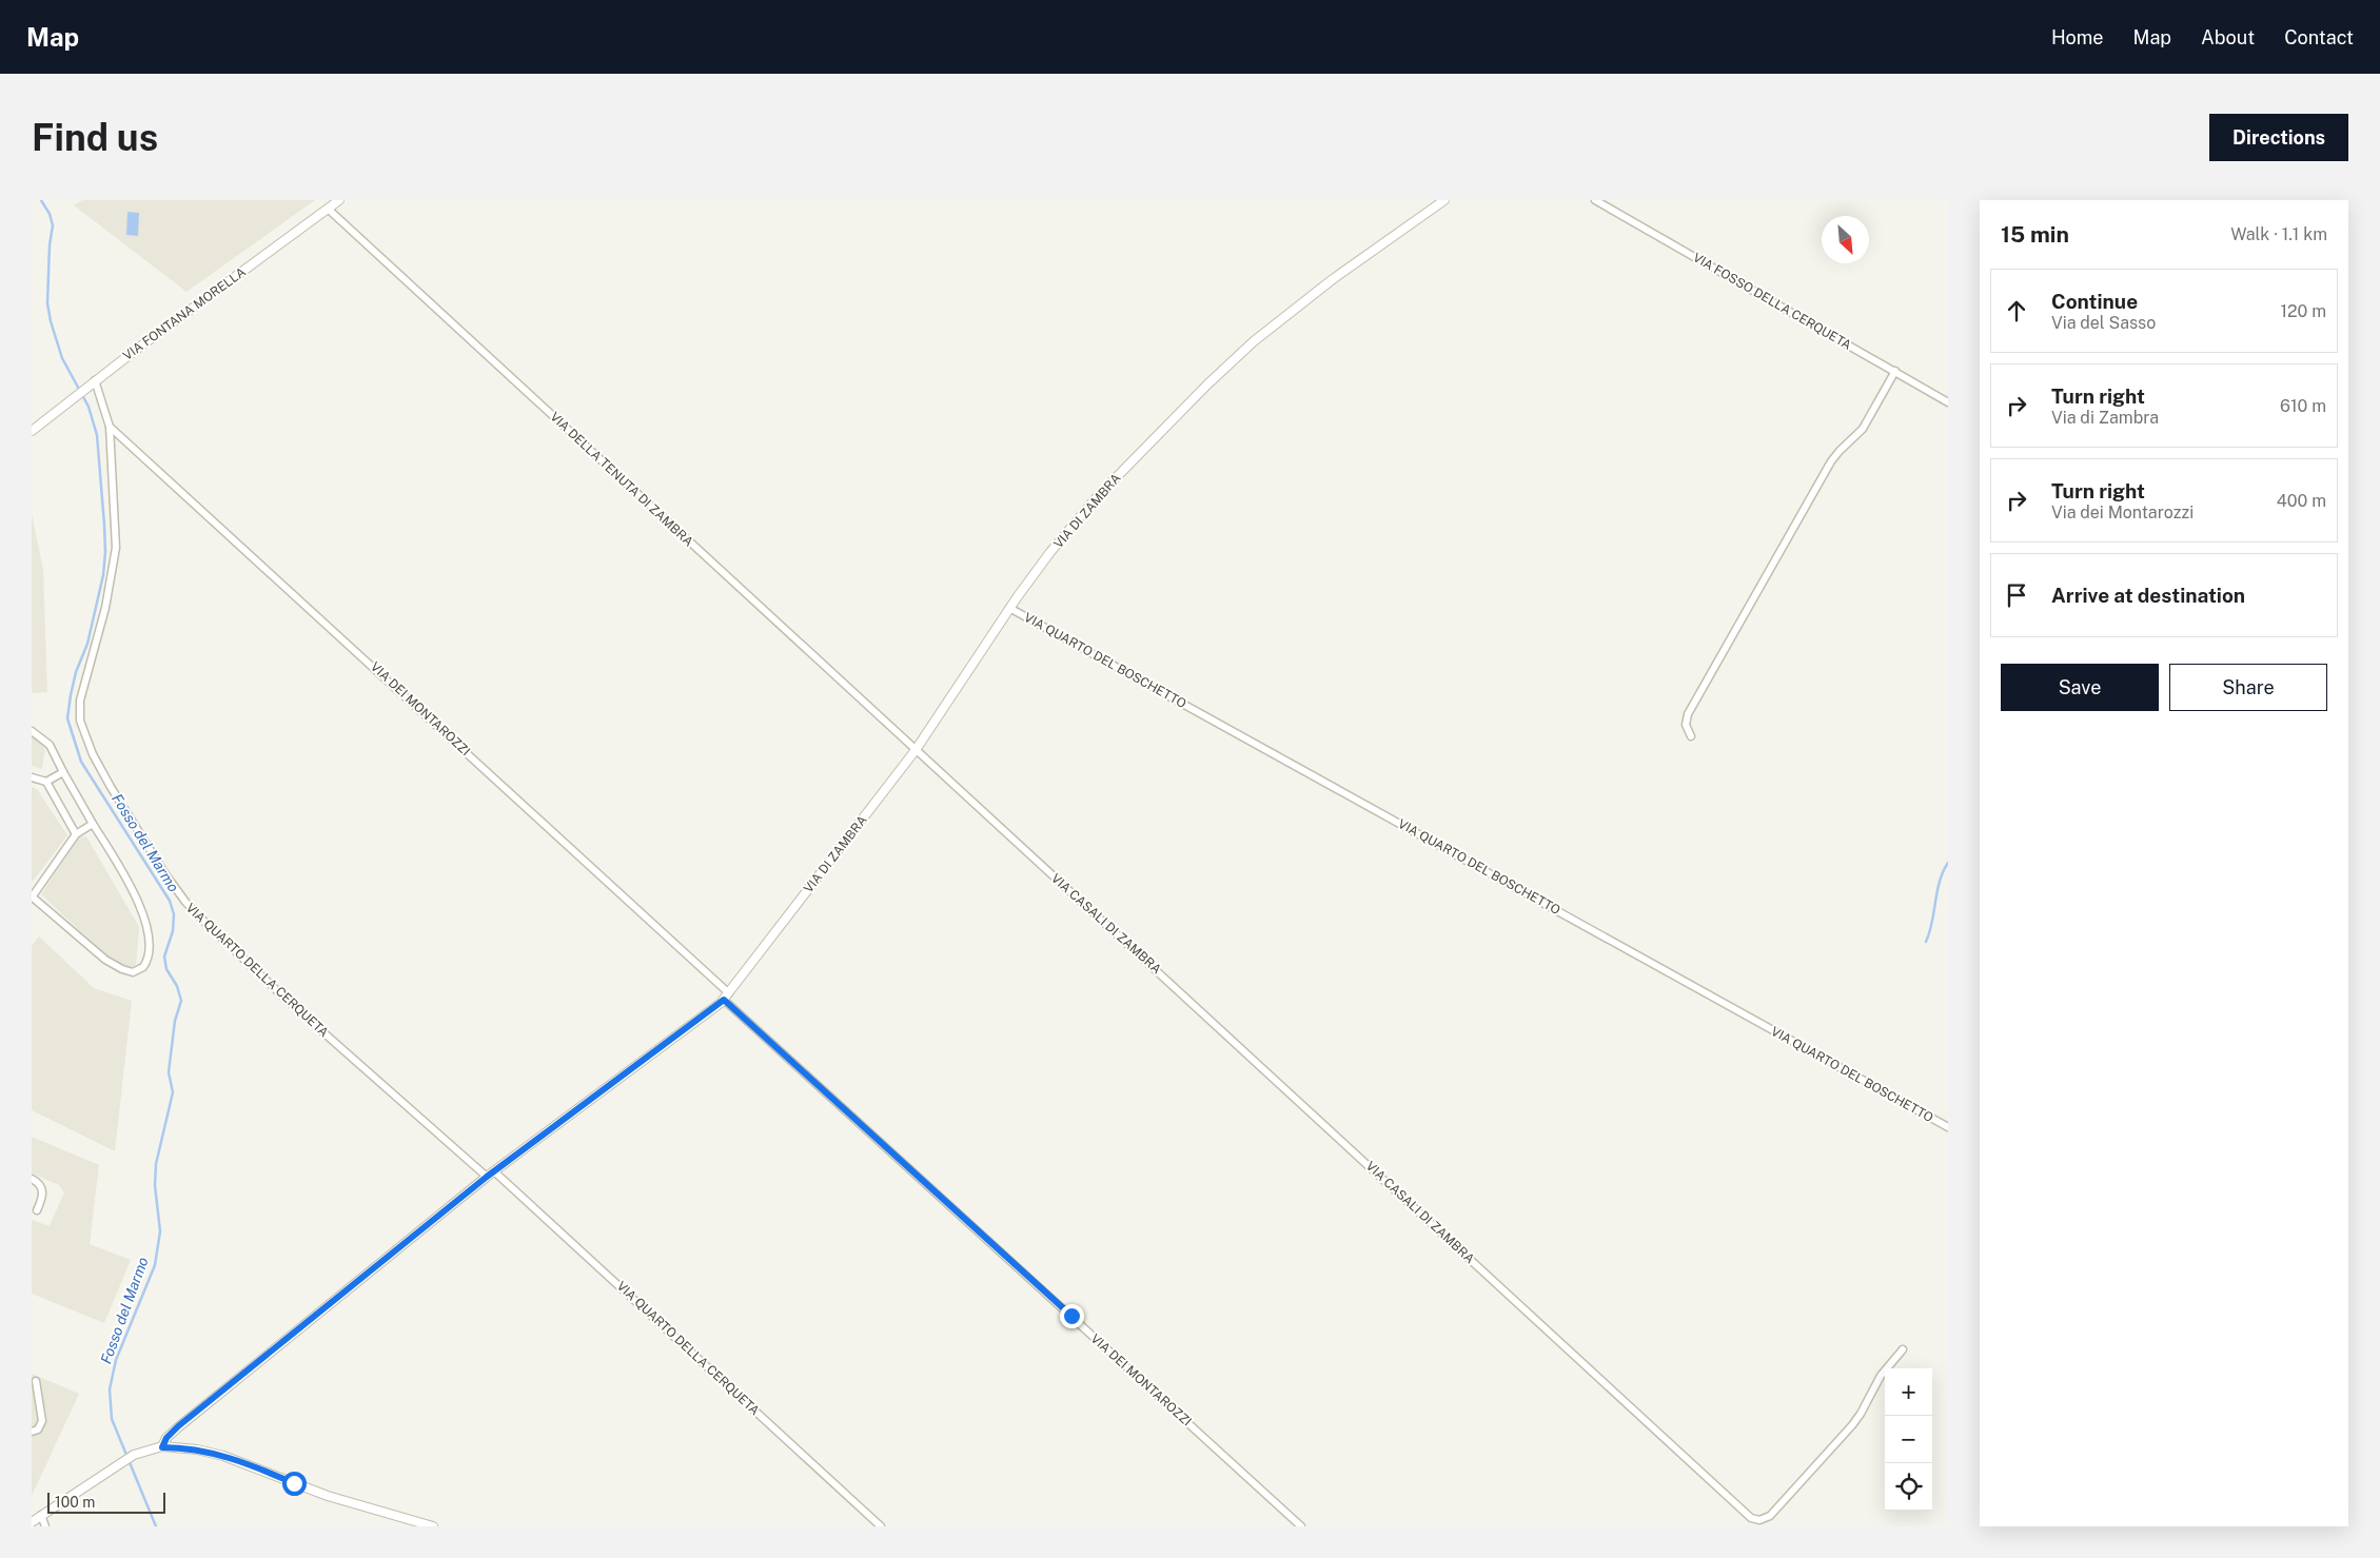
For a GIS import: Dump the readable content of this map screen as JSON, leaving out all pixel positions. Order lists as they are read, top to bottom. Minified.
{"streets":{"street":["VIA FOSSO DELLA CERQUETA","VIA FONTANA MORELLA","VIA DELLA TENUTA DI ZAMBRA","VIA DI ZAMBRA","VIA QUARTO DEL BOSCHETTO","VIA DEI MONTAROZZI","VIA CASALI DI ZAMBRA","VIA QUARTO DELLA CERQUETA"]},"crossings":[["VIA FONTANA MORELLA","VIA DELLA TENUTA DI ZAMBRA"],["VIA FONTANA MORELLA","VIA QUARTO DELLA CERQUETA"],["VIA DELLA TENUTA DI ZAMBRA","VIA DI ZAMBRA"],["VIA DELLA TENUTA DI ZAMBRA","VIA CASALI DI ZAMBRA"],["VIA DI ZAMBRA","VIA QUARTO DEL BOSCHETTO"],["VIA DI ZAMBRA","VIA DEI MONTAROZZI"],["VIA DI ZAMBRA","VIA CASALI DI ZAMBRA"],["VIA DI ZAMBRA","VIA QUARTO DELLA CERQUETA"],["VIA DEI MONTAROZZI","VIA QUARTO DELLA CERQUETA"]],"water":["Fosso del Marmo"],"scale_bar":"100 m","north":"bottom right","page":{"header":"Map","nav":["Home","Map","About","Contact"],"buttons":["Directions",["Save","Share"]],"title":"Find us","heading":["15 min","Walk · 1.1 km"],"list":[["Continue","Via del Sasso","120 m"],["Turn right","Via di Zambra","610 m"],["Turn right","Via dei Montarozzi","400 m"],"Arrive at destination"],"map_buttons":["+","−"],"scale":"100 m"}}
